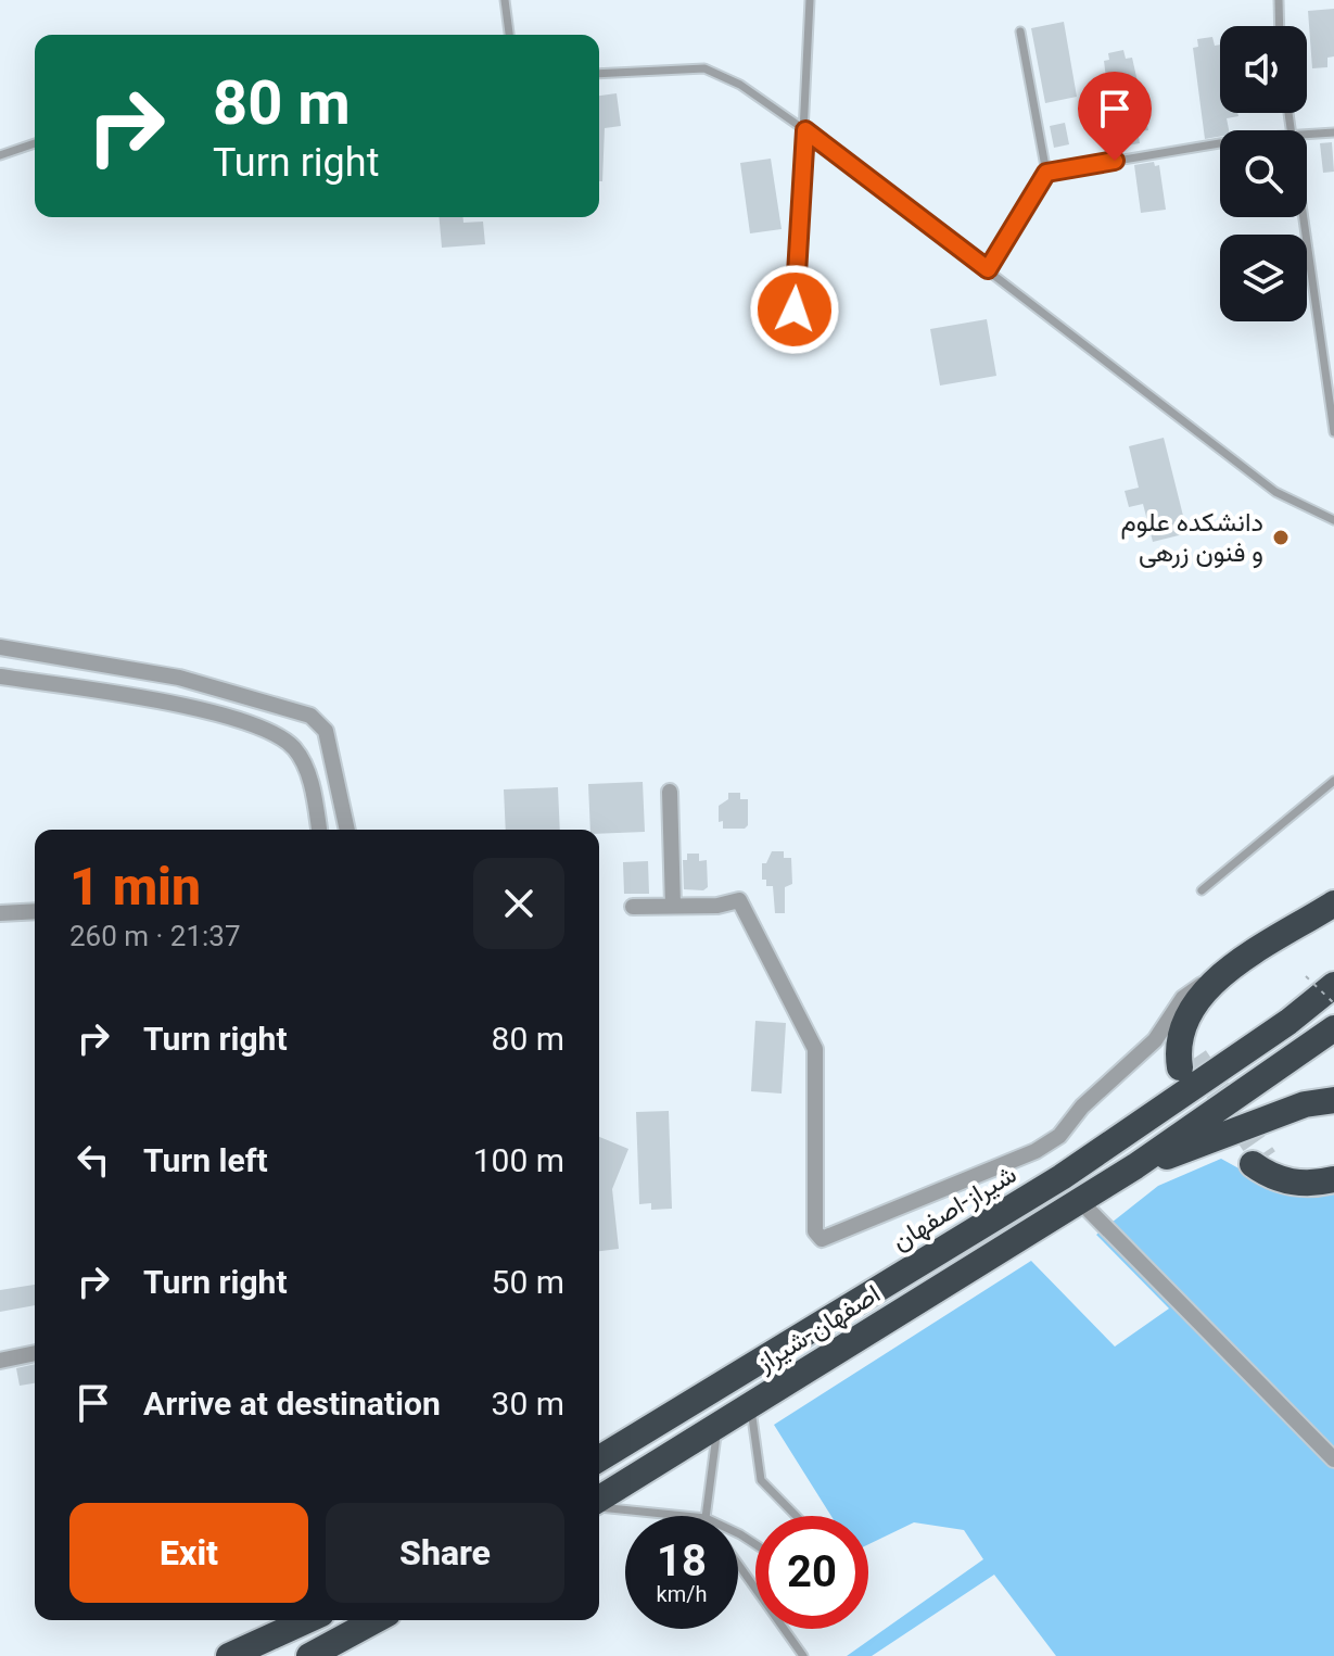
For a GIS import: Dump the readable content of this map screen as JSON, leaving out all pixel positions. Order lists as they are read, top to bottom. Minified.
{"streets":{"highway":["شیراز-اصفهان","اصفهان-شیراز"]},"places":["دانشکده علوم و فنون زرهی"],"page":{"turn":["80 m","Turn right"],"heading":["1 min","260 m · 21:37"],"list":[{"name":"Turn right","value":"80 m"},{"name":"Turn left","value":"100 m"},{"name":"Turn right","value":"50 m"},{"name":"Arrive at destination","value":"30 m"}],"buttons":["Exit","Share"],"speed":"18 km/h","limit":"20"}}
